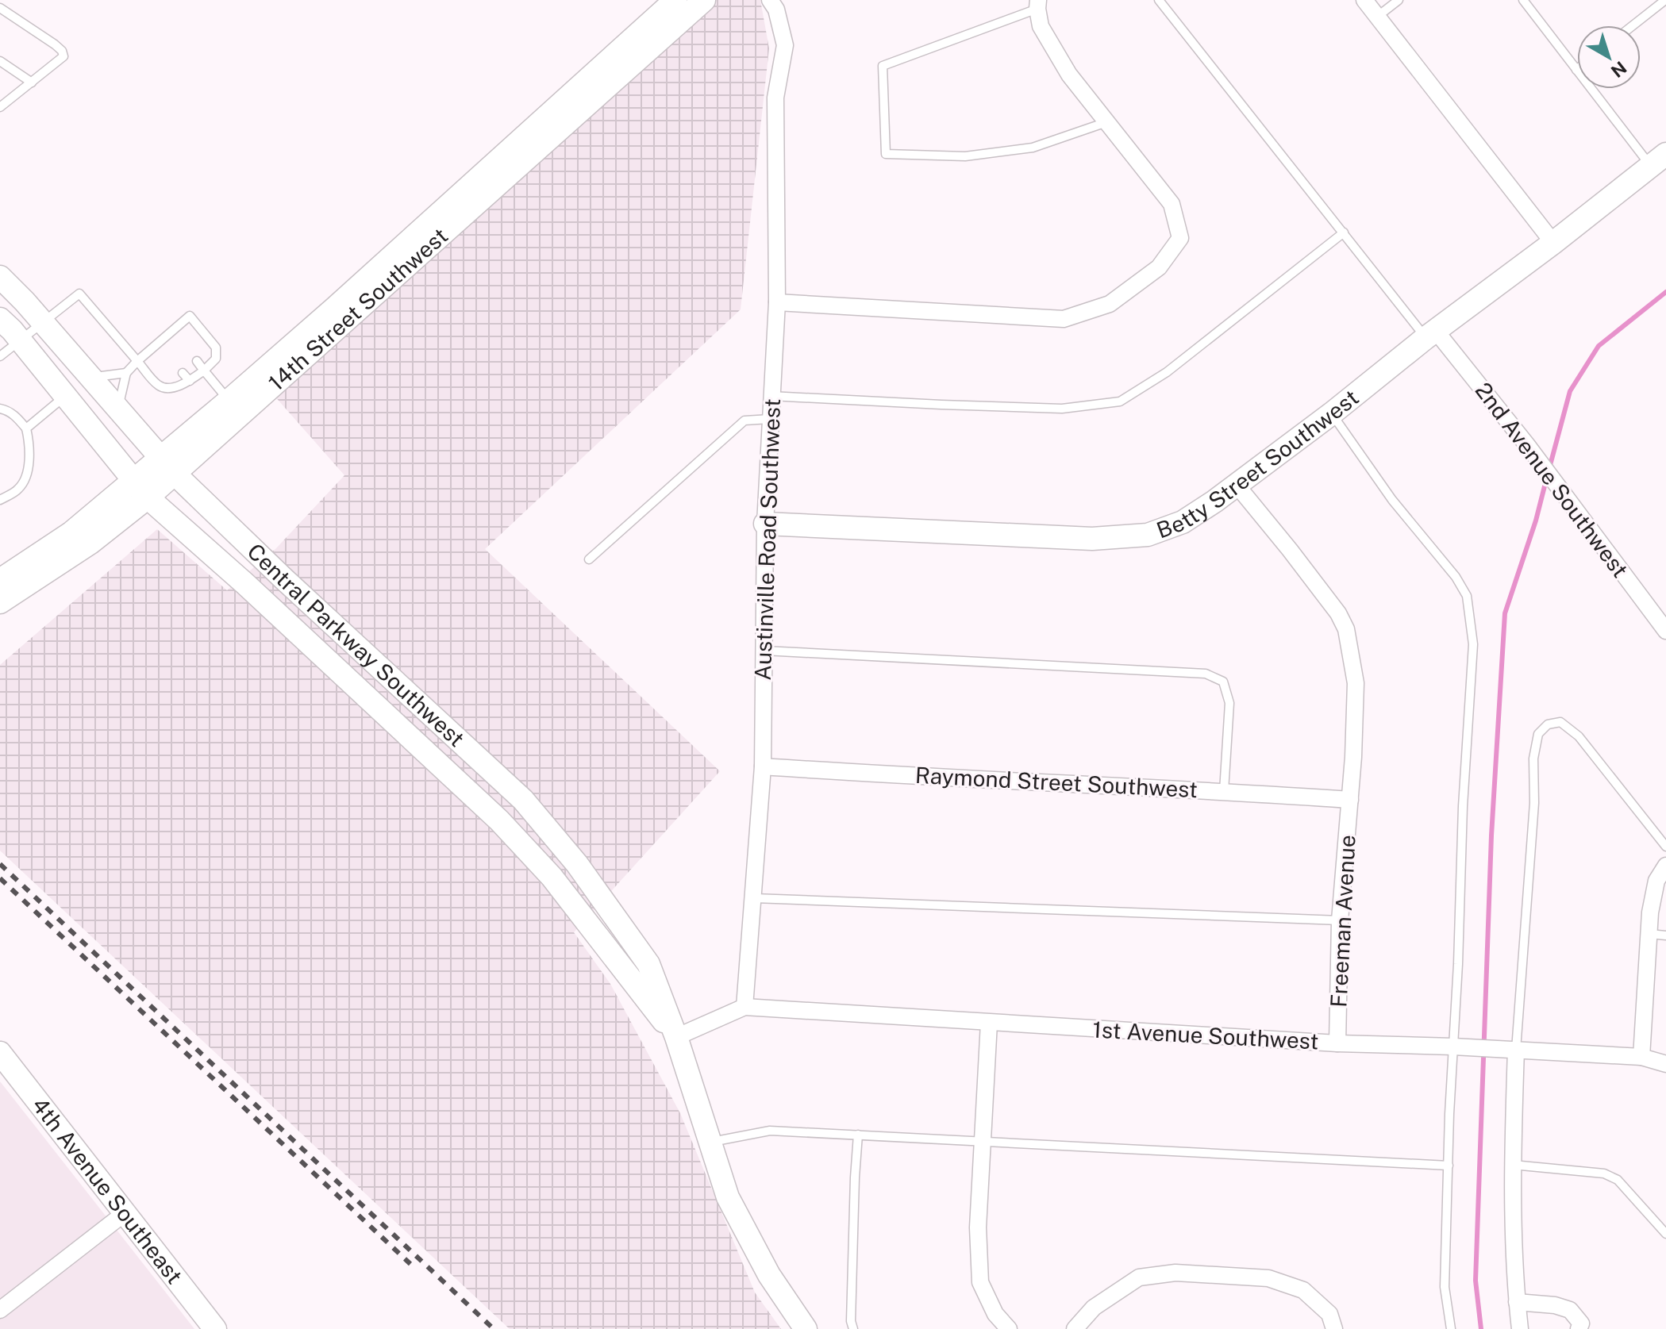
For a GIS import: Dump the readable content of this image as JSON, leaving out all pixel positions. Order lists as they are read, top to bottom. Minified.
{"streets":{"street":["14th Street Southwest","Betty Street Southwest","2nd Avenue Southwest","Austinville Road Southwest","Central Parkway Southwest","Raymond Street Southwest","Freeman Avenue","1st Avenue Southwest","4th Avenue Southeast"]},"crossings":[["14th Street Southwest","Central Parkway Southwest"],["Betty Street Southwest","2nd Avenue Southwest"],["Betty Street Southwest","Austinville Road Southwest"],["Betty Street Southwest","Freeman Avenue"],["Austinville Road Southwest","Raymond Street Southwest"],["Austinville Road Southwest","1st Avenue Southwest"],["Raymond Street Southwest","Freeman Avenue"],["Freeman Avenue","1st Avenue Southwest"]],"north":"bottom right"}
